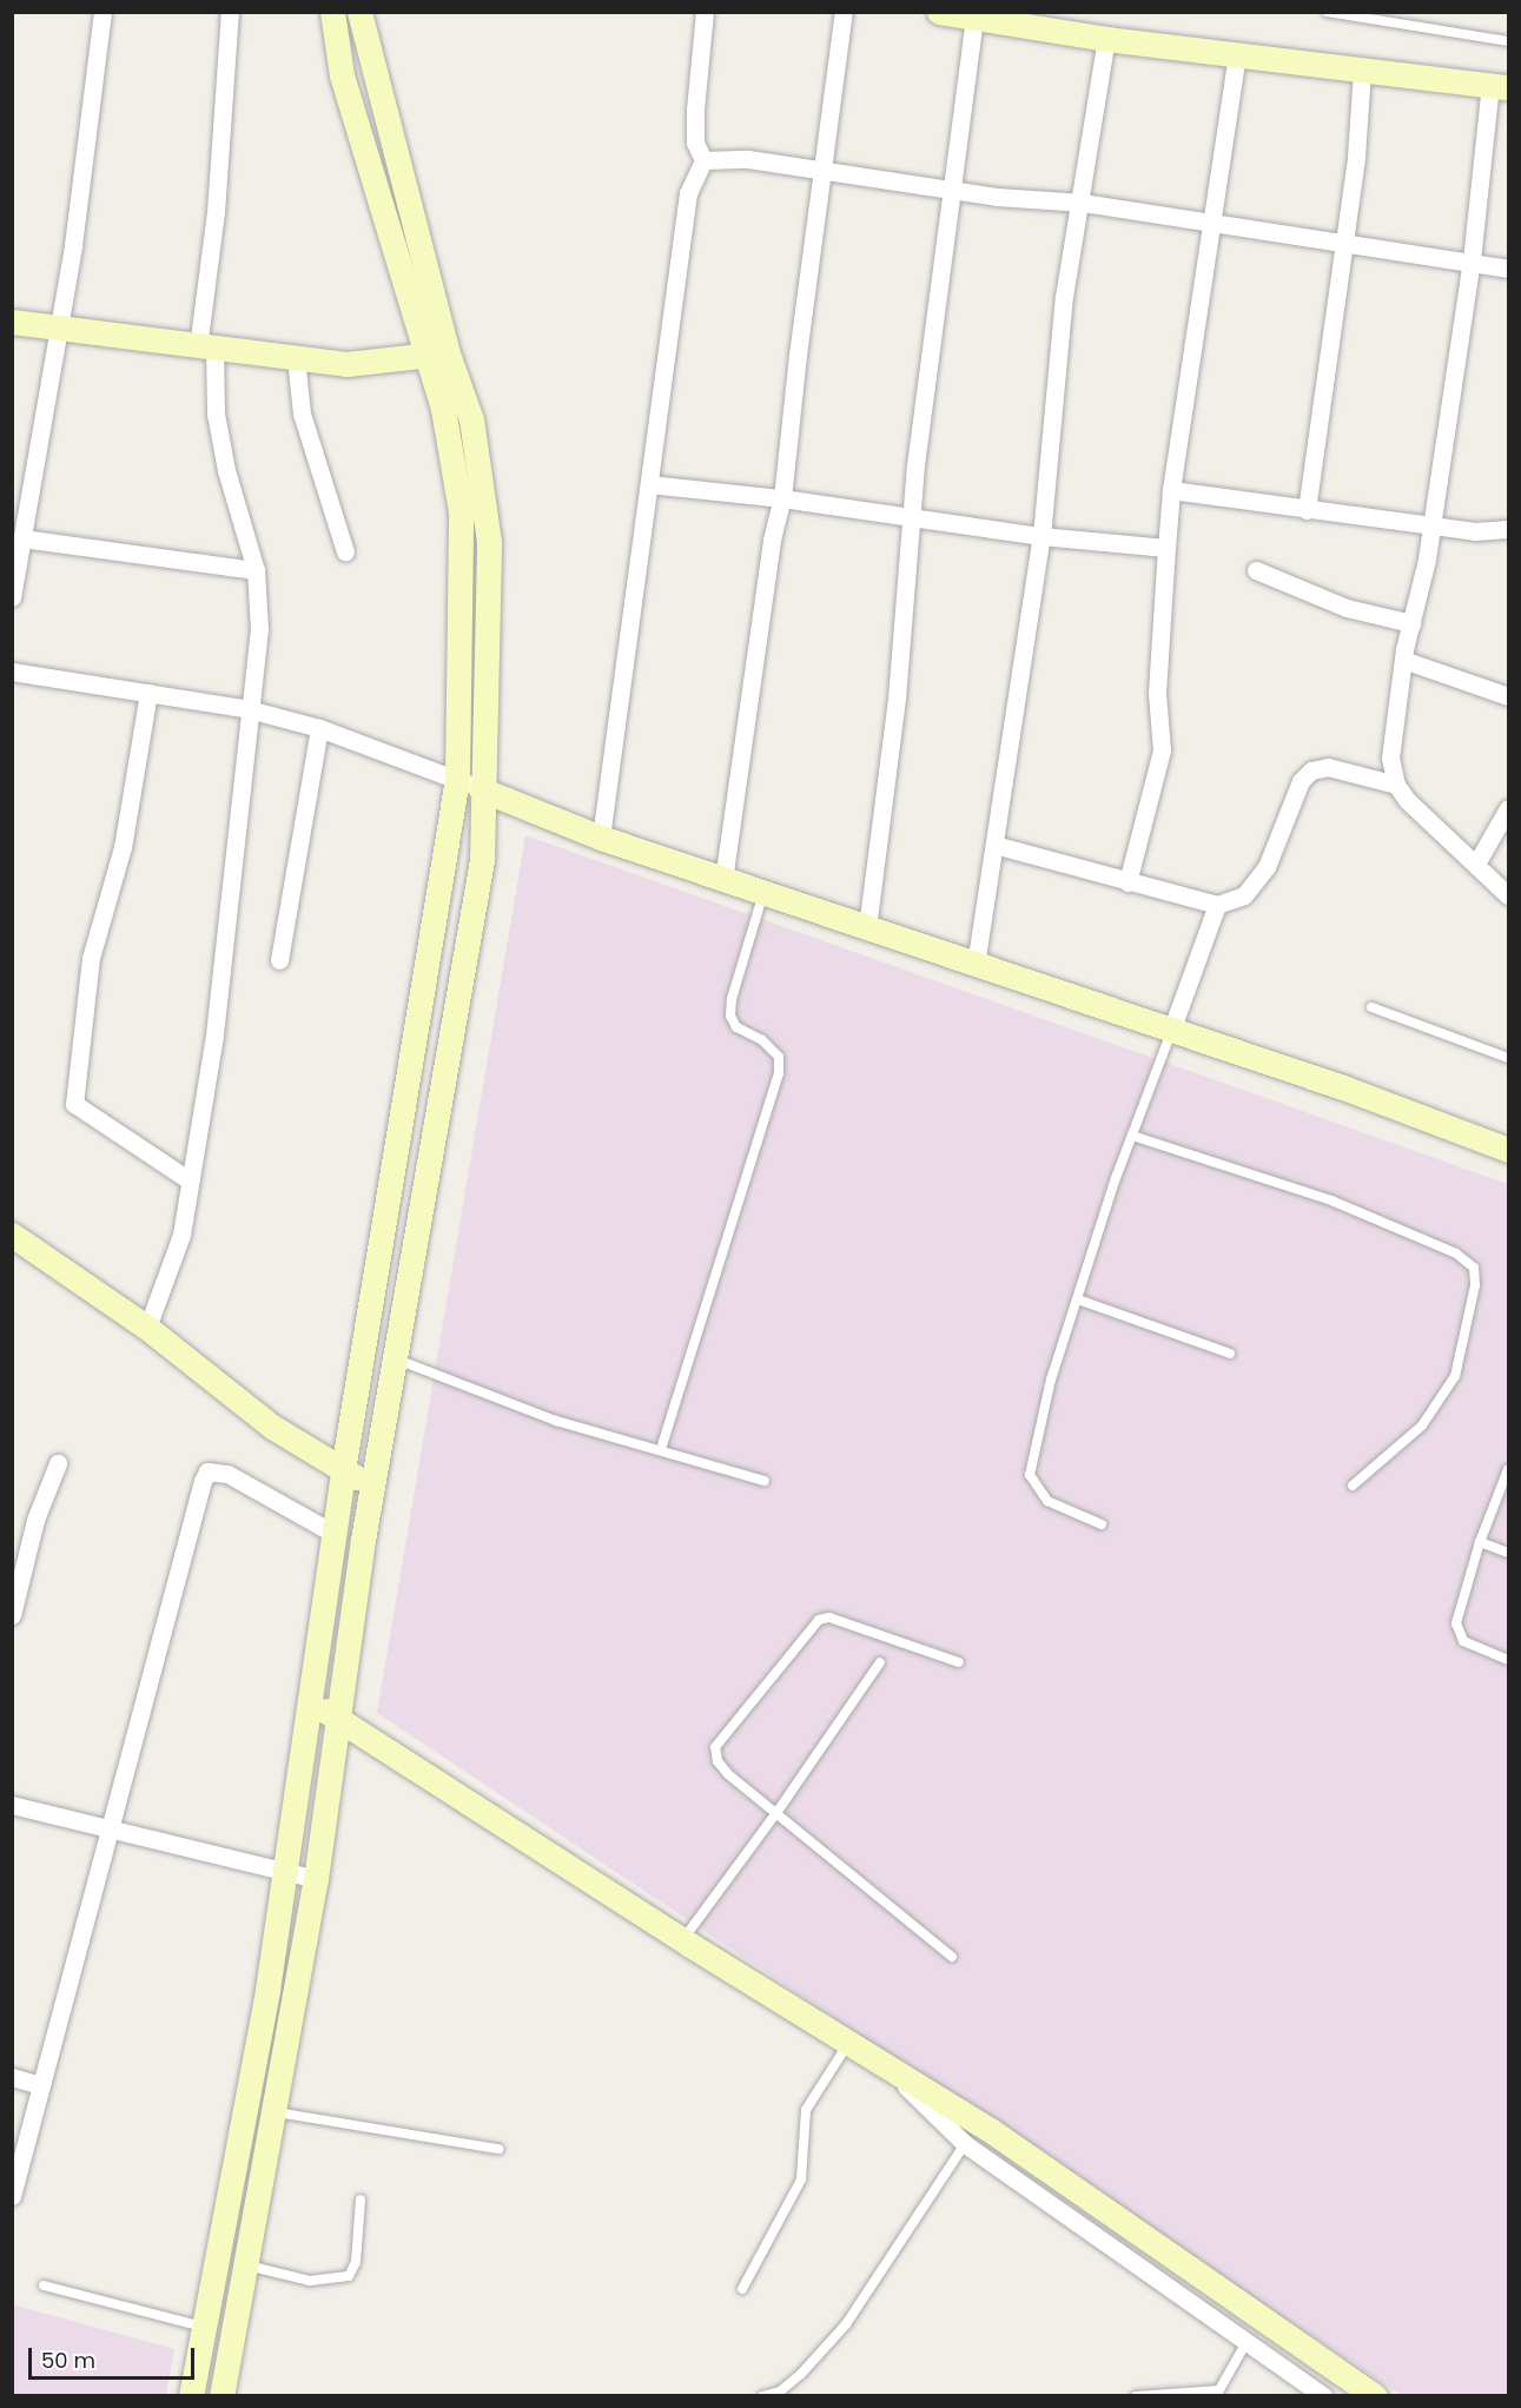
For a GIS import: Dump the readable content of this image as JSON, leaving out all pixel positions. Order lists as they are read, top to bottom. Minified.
{"scale_bar":"50 m"}
